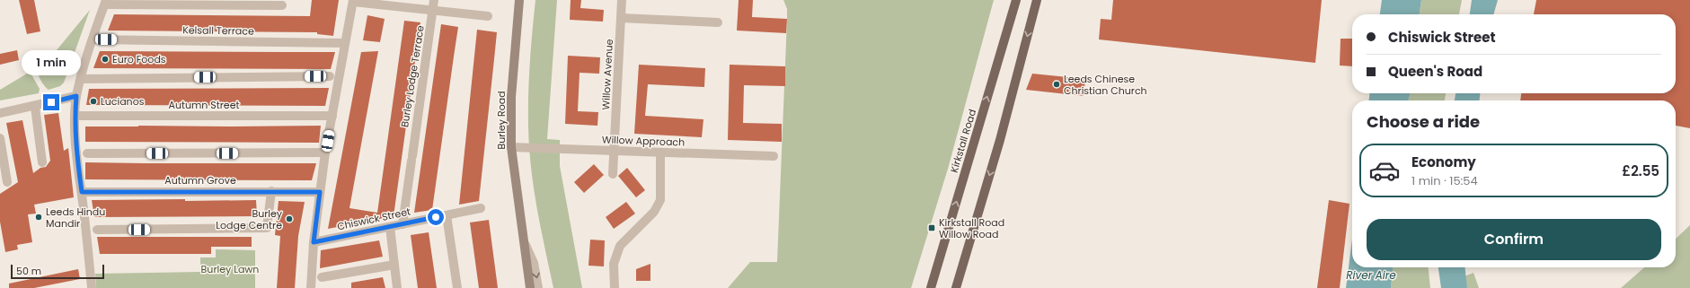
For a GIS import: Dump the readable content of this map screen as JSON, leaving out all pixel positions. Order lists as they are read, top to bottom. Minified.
{"streets":{"main road":["Kirkstall Road"],"street":["Kelsall Terrace","Willow Avenue","Burley Lodge Terrace","Autumn Street","Burley Road","Willow Approach","Autumn Grove","Chiswick Street"]},"crossings":[["Willow Avenue","Willow Approach"],["Burley Lodge Terrace","Chiswick Street"],["Burley Road","Willow Approach"]],"water":["River Aire"],"parks":["Burley Lawn"],"places":{"other":["Euro Foods","Leeds Chinese Christian Church","Lucianos","Leeds Hindu Mandir","Burley Lodge Centre"],"transit":["Kirkstall Road Willow Road"]},"scale_bar":"50 m","page":{"banner":["Chiswick Street","Queen's Road"],"bubble":"1 min","heading":"Choose a ride","list":[{"name":"Economy","note":"1 min · 15:54","value":"£2.55"}],"buttons":"Confirm","scale":"50 m"}}
